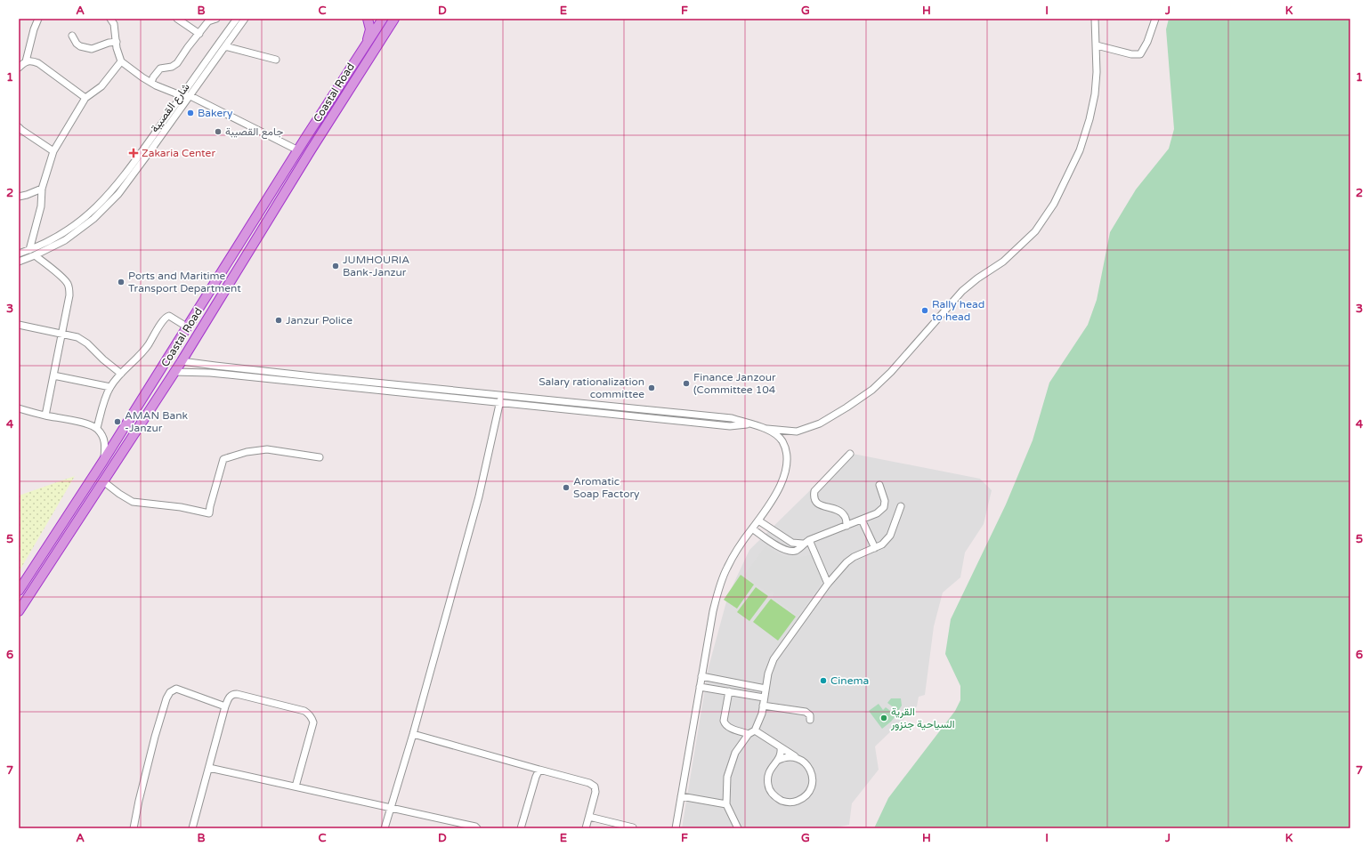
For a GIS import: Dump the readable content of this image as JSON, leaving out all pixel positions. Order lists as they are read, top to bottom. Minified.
{"streets":{"highway":["Coastal Road"],"street":["شارع القصيبة"]},"places":{"other":["Bakery","جامع القصيبة","JUMHOURIA Bank-Janzur","Ports and Maritime Transport Department","Rally head to head","Janzur Police","Finance Janzour (Committee 104","Salary rationalization committee","AMAN Bank -Janzur","Aromatic Soap Factory","Cinema","القرية السياحية جنزور"],"health":["Zakaria Center"]},"grid":{"columns":["A","B","C","D","E","F","G","H","I","J","K"],"rows":["1","2","3","4","5","6","7"]}}
